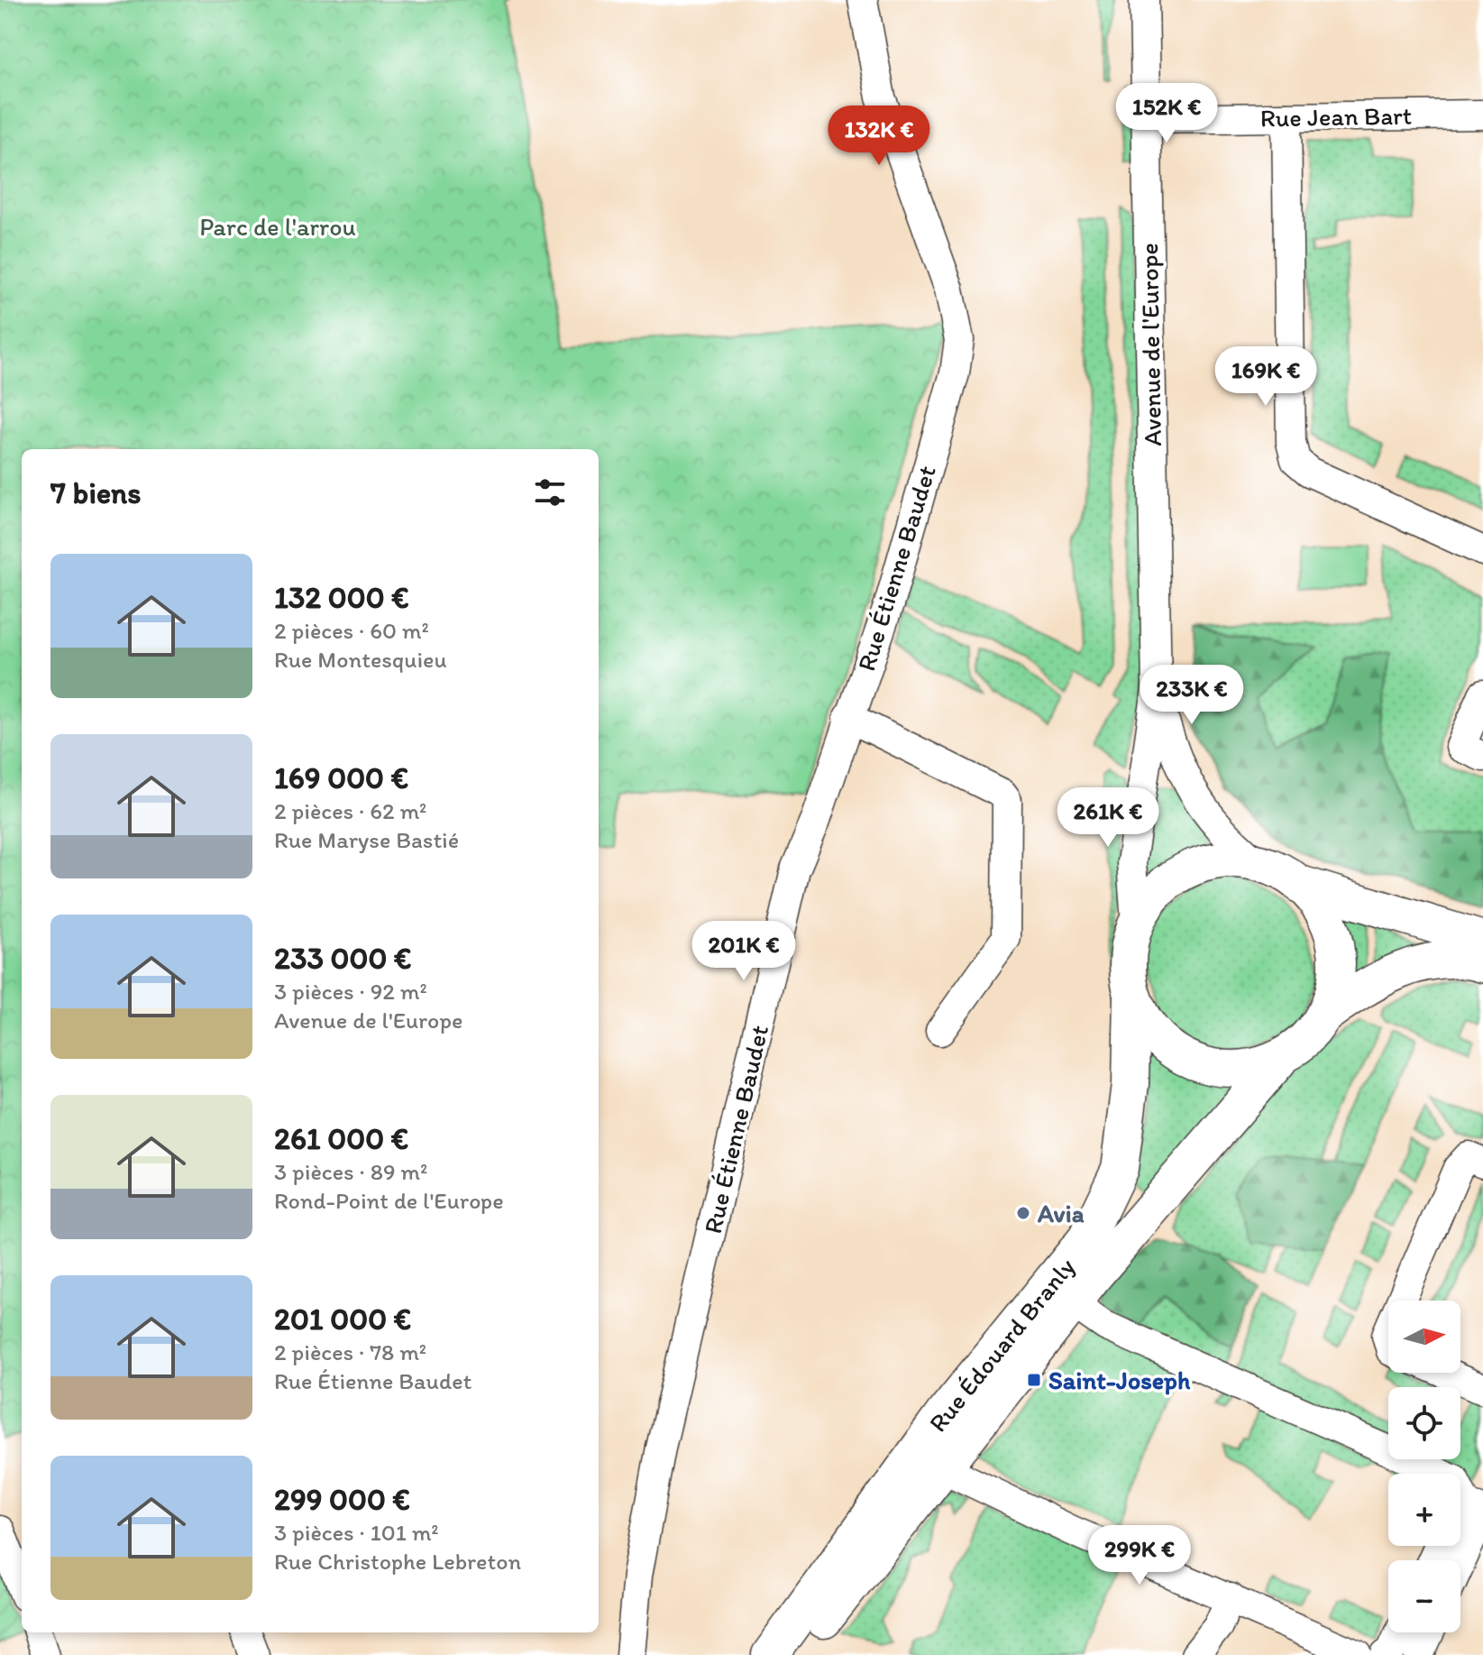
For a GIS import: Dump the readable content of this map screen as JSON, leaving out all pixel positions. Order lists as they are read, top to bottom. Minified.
{"streets":{"main road":["Rue Édouard Branly"],"street":["Rue Jean Bart","Avenue de l'Europe","Rue Étienne Baudet"]},"crossings":[["Rue Jean Bart","Avenue de l'Europe"],["Avenue de l'Europe","Rue Édouard Branly"]],"parks":["Parc de l'arrou"],"places":{"other":["Avia"],"transit":["Saint-Joseph"]},"north":"right","page":{"price":["152K €","132K €","169K €","233K €","261K €","201K €","299K €"],"heading":"7 biens","list":[{"name":"132 000 €","note":"2 pièces · 60 m² · Rue Montesquieu"},{"name":"169 000 €","note":"2 pièces · 62 m² · Rue Maryse Bastié"},{"name":"233 000 €","note":"3 pièces · 92 m² · Avenue de l'Europe"},{"name":"261 000 €","note":"3 pièces · 89 m² · Rond-Point de l'Europe"},{"name":"201 000 €","note":"2 pièces · 78 m² · Rue Étienne Baudet"},{"name":"299 000 €","note":"3 pièces · 101 m² · Rue Christophe Lebreton"}],"map_buttons":["+","−"]}}
